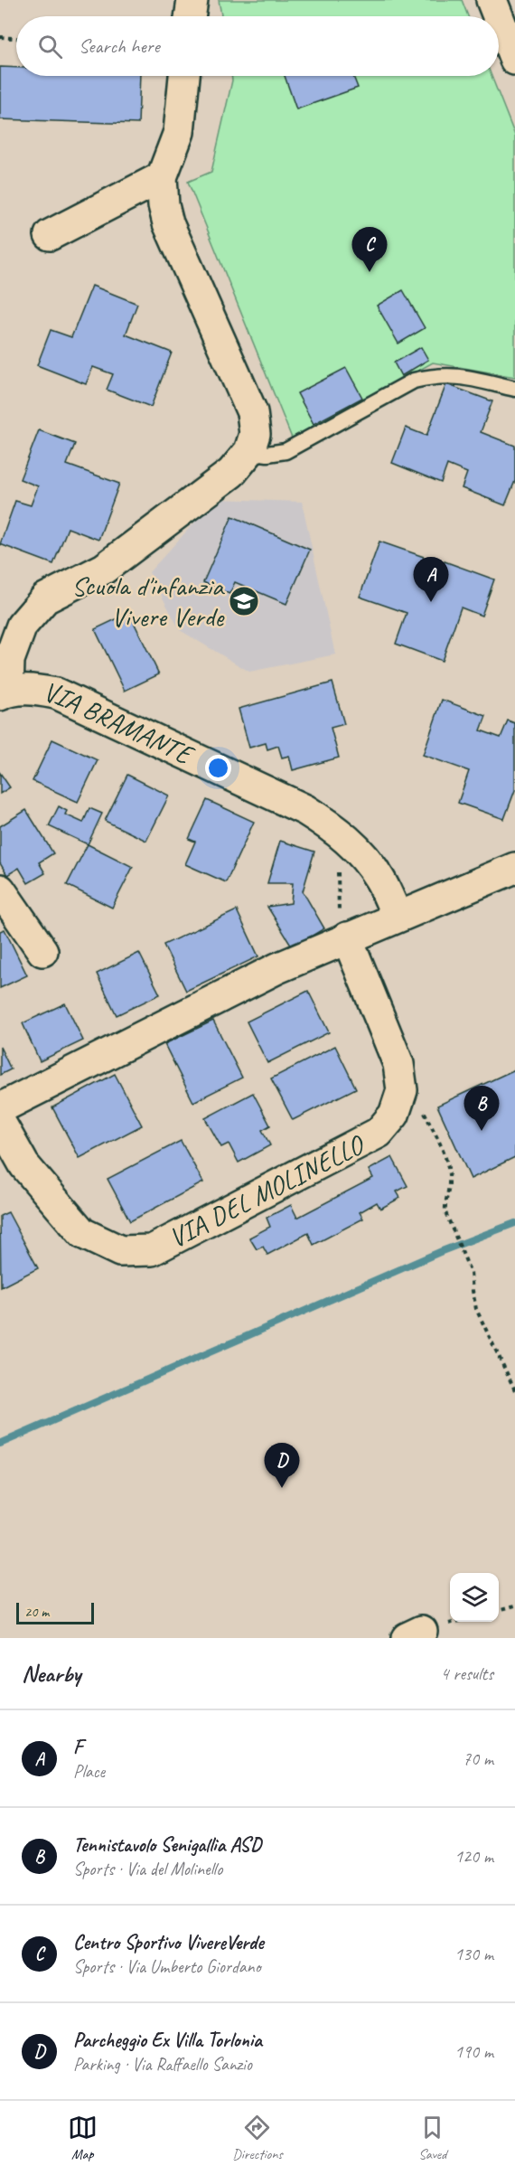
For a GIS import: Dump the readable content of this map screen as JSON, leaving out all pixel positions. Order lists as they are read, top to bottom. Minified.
{"streets":{"street":["VIA BRAMANTE","VIA DEL MOLINELLO"]},"places":{"school or university":["Scuola d'infanzia Vivere Verde"]},"scale_bar":"20 m","page":{"search":"Search here","pins":["C","A","B","D"],"scale":"20 m","heading":["Nearby","4 results"],"list":[{"mark":"A","name":"F","note":"Place","value":"70 m"},{"mark":"B","name":"Tennistavolo Senigallia ASD","note":"Sports · Via del Molinello","value":"120 m"},{"mark":"C","name":"Centro Sportivo VivereVerde","note":"Sports · Via Umberto Giordano","value":"130 m"},{"mark":"D","name":"Parcheggio Ex Villa Torlonia","note":"Parking · Via Raffaello Sanzio","value":"190 m"}],"nav":["Map","Directions","Saved"]}}
